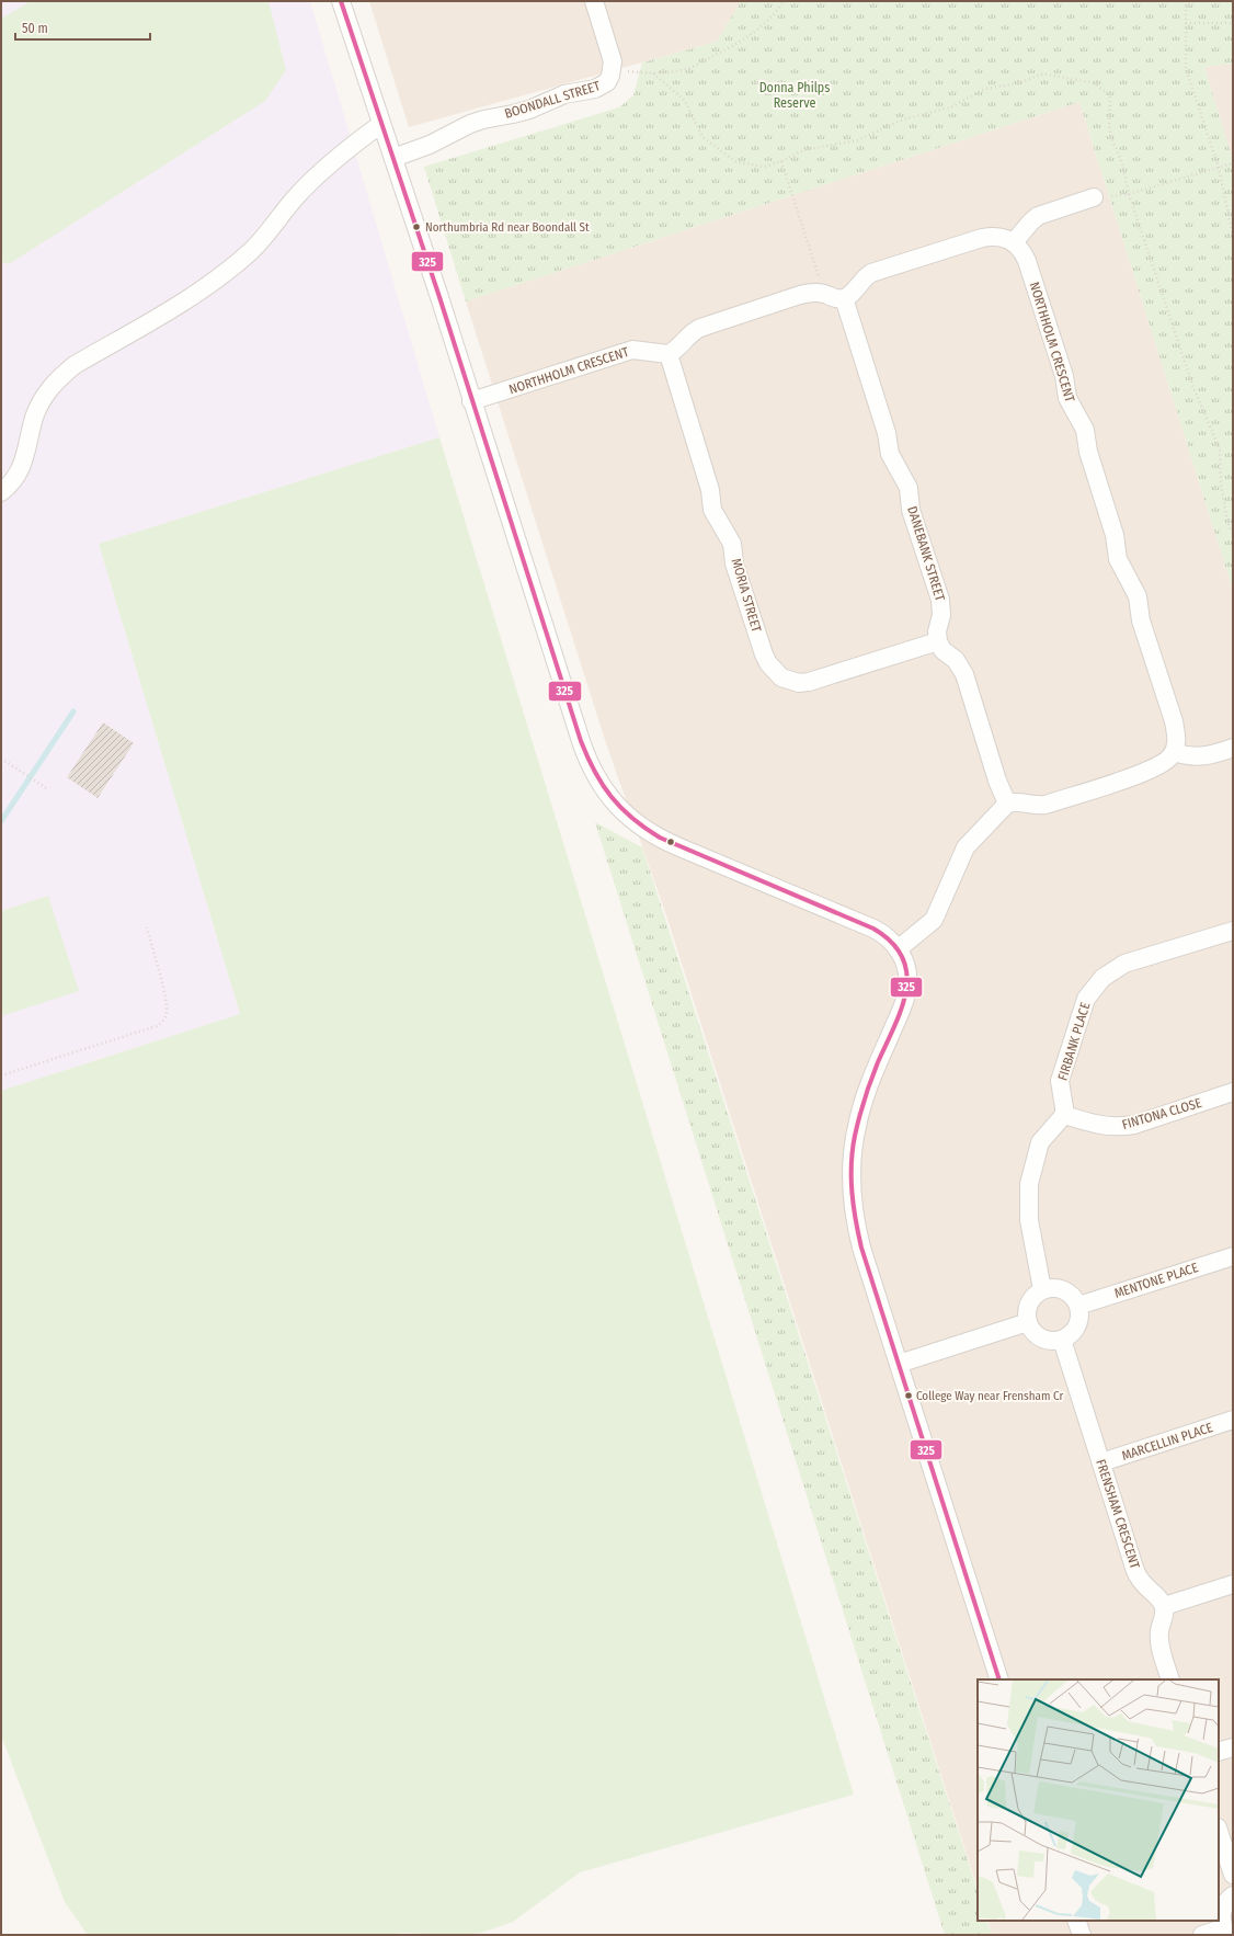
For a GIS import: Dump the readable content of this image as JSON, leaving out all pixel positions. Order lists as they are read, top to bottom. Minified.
{"streets":{"street":["BOONDALL STREET","NORTHHOLM CRESCENT","DANEBANK STREET","MORIA STREET","FIRBANK PLACE","FINTONA CLOSE","MENTONE PLACE","MARCELLIN PLACE","FRENSHAM CRESCENT"]},"crossings":[["NORTHHOLM CRESCENT","MORIA STREET"],["DANEBANK STREET","MORIA STREET"],["FIRBANK PLACE","FINTONA CLOSE"],["MENTONE PLACE","FRENSHAM CRESCENT"],["MARCELLIN PLACE","FRENSHAM CRESCENT"]],"parks":["Donna Philps Reserve"],"places":["Northumbria Rd near Boondall St","College Way near Frensham Cr"],"lines":["transit line 325"],"scale_bar":"50 m"}
